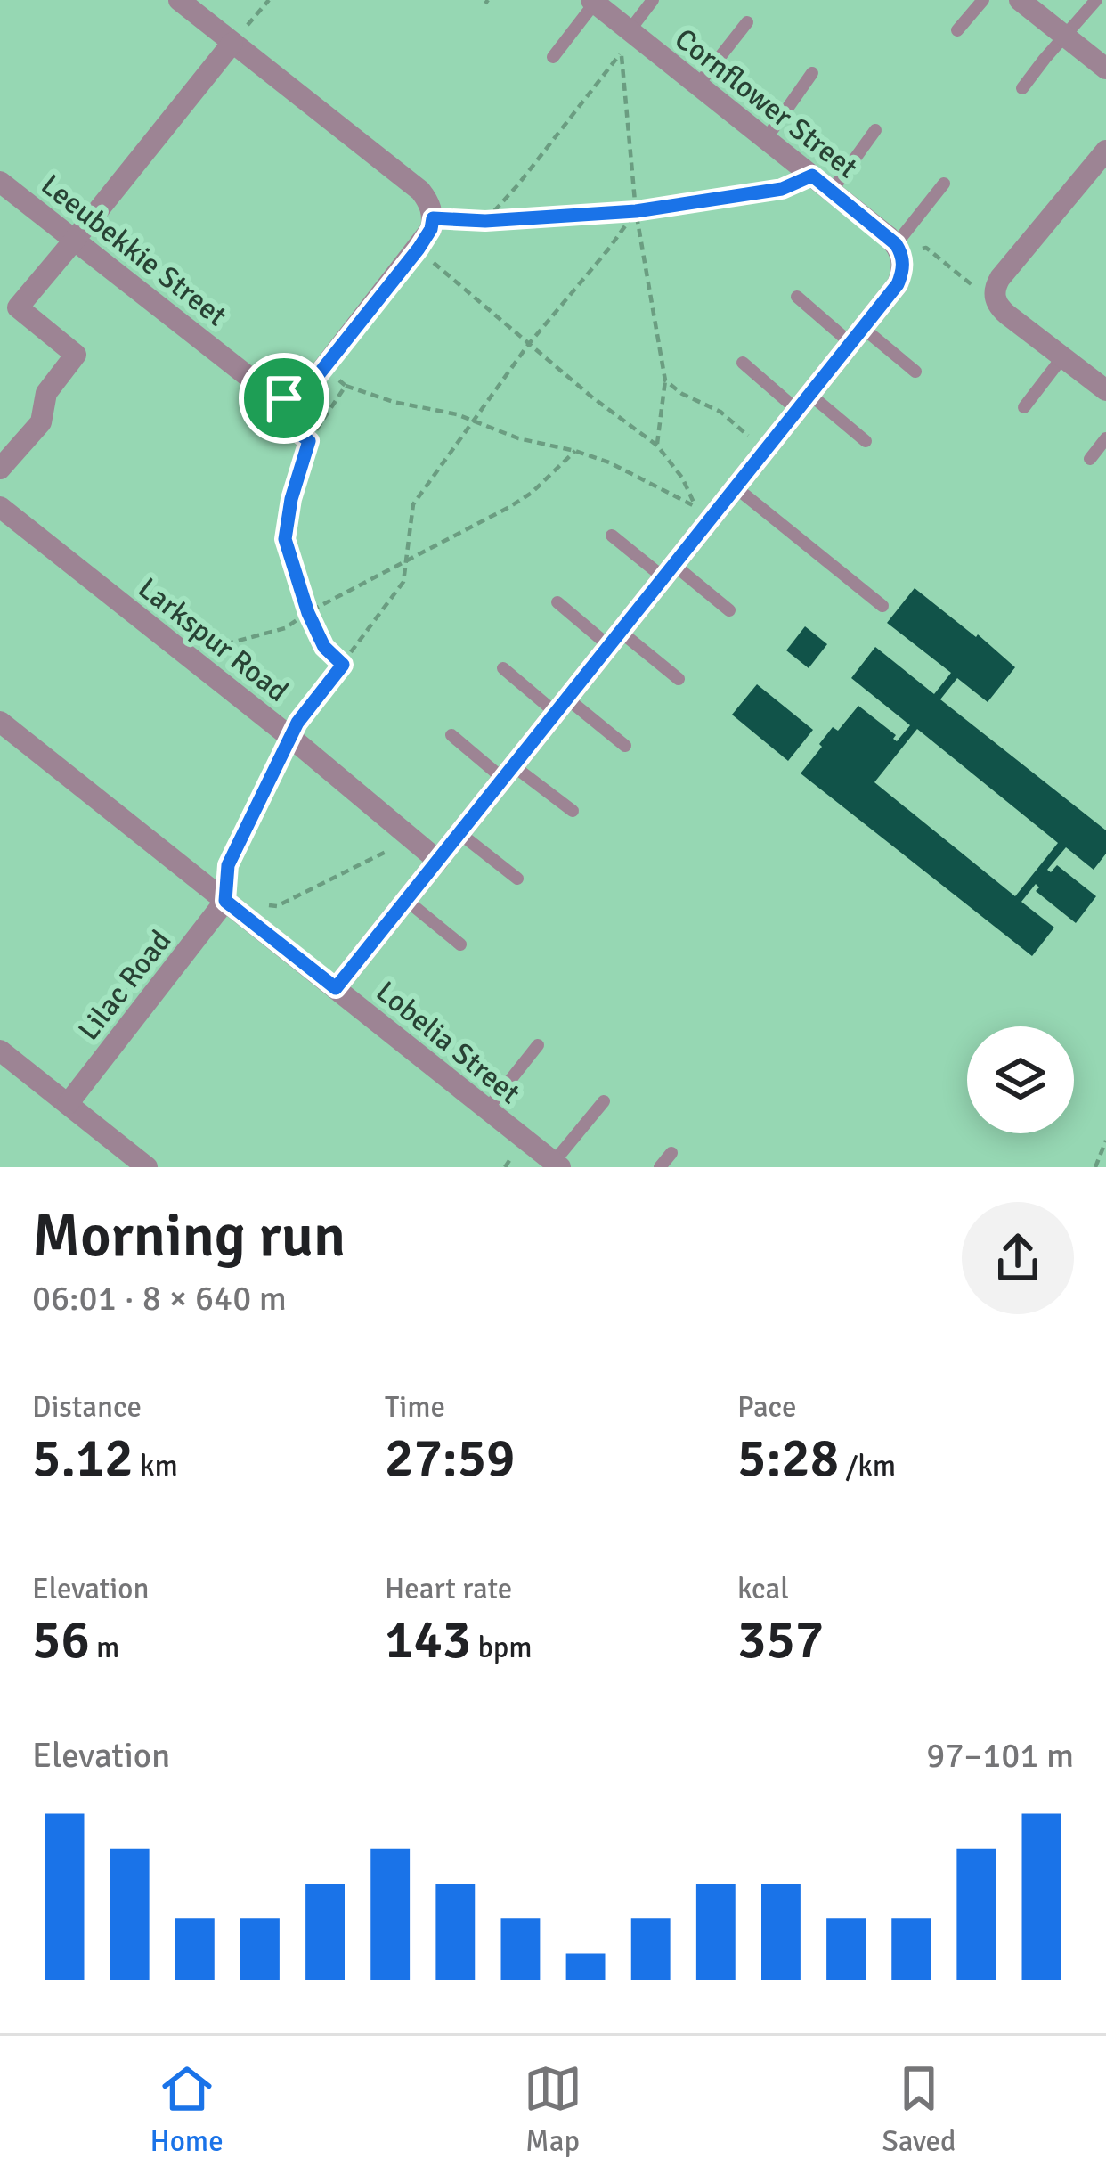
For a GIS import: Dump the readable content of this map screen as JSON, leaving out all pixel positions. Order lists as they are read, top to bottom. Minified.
{"streets":{"street":["Cornflower Street","Leeubekkie Street","Larkspur Road","Lilac Road","Lobelia Street"]},"crossings":[["Lilac Road","Lobelia Street"]],"page":{"heading":["Morning run","06:01 · 8 × 640 m"],"stats":[["Distance","5.12 km"],["Time","27:59"],["Pace","5:28 /km"],["Elevation","56 m"],["Heart rate","143 bpm"],["kcal","357"]],"chart":["Elevation","97–101 m"],"tabs":["Home","Map","Saved"]}}
